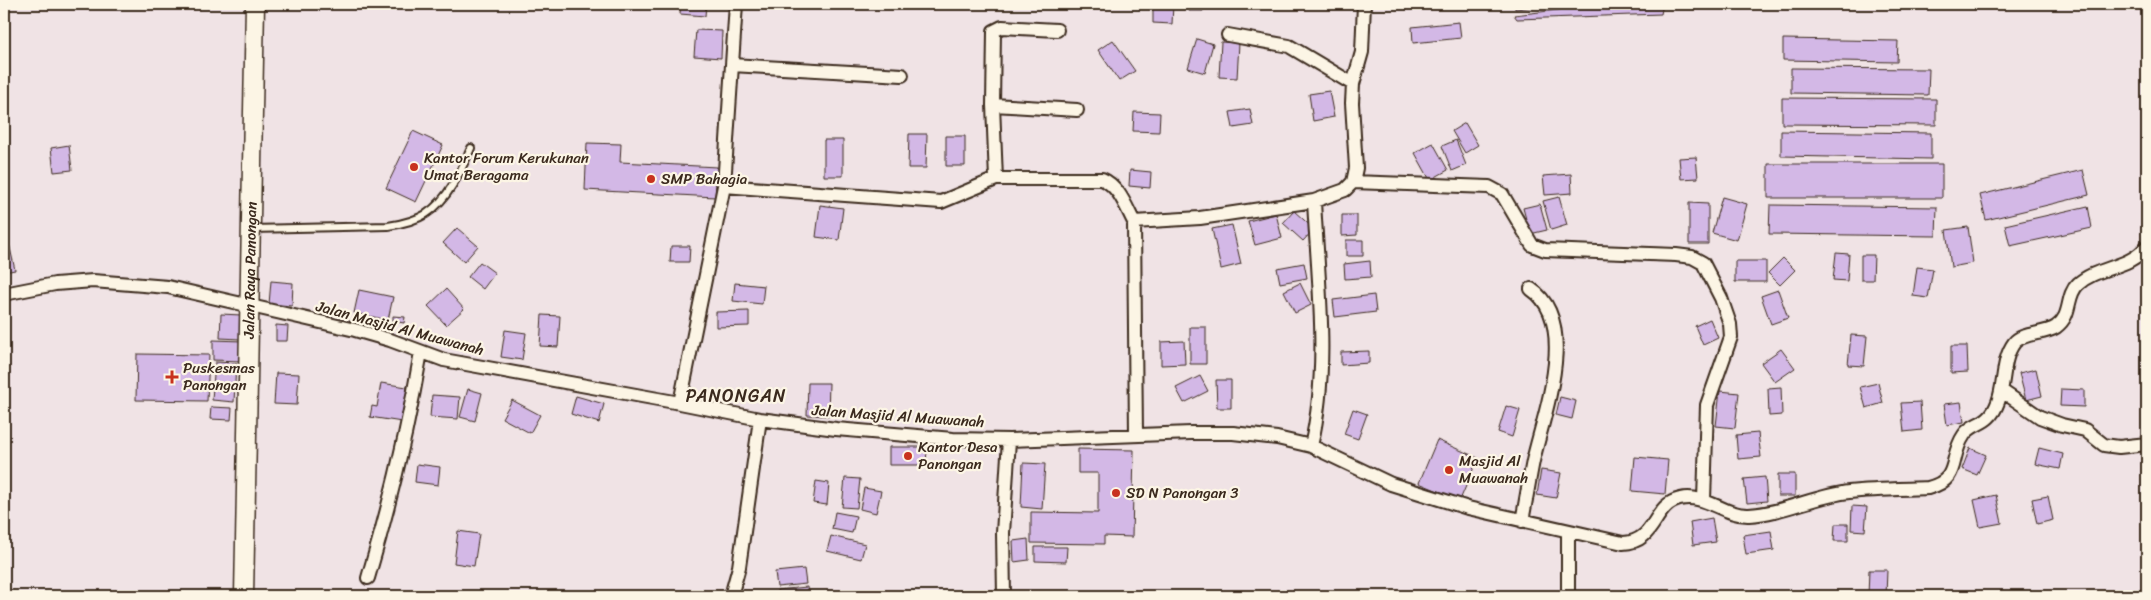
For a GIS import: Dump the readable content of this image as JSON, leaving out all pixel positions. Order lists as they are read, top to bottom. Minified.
{"streets":{"main road":["Jalan Raya Panongan"],"street":["Jalan Masjid Al Muawanah"]},"crossings":[["Jalan Raya Panongan","Jalan Masjid Al Muawanah"]],"districts":["PANONGAN"],"places":{"other":["Kantor Forum Kerukunan Umat Beragama","SMP Bahagia","Kantor Desa Panongan","Masjid Al Muawanah","SD N Panongan 3"],"health":["Puskesmas Panongan"]}}
